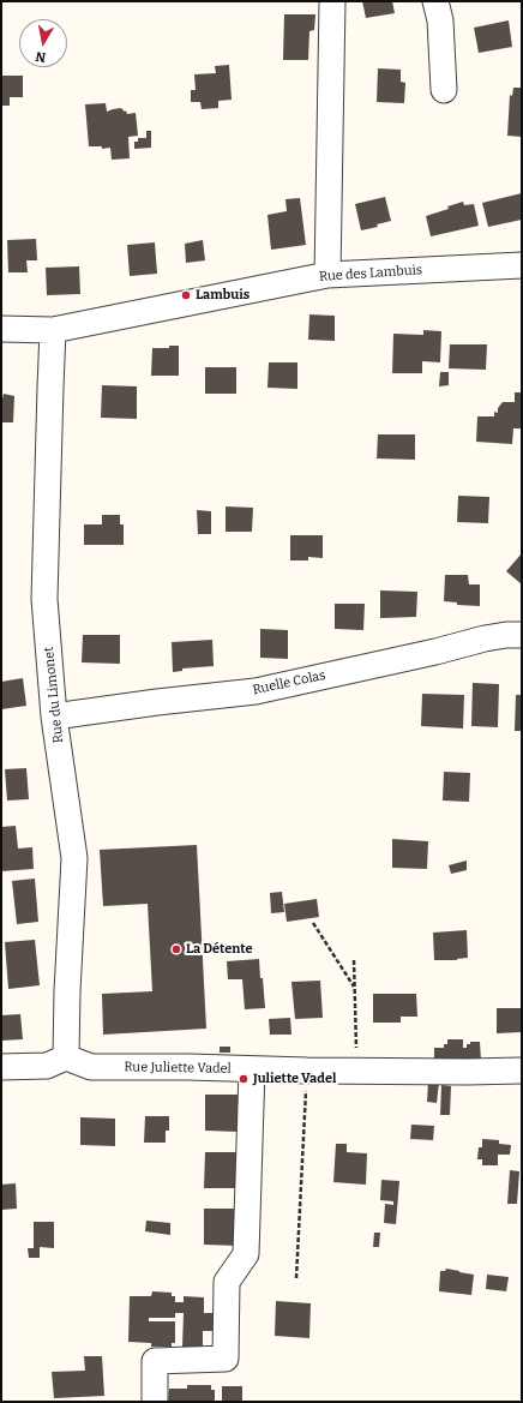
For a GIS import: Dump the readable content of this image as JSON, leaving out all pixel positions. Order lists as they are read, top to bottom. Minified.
{"streets":{"street":["Rue des Lambuis","Ruelle Colas","Rue du Limonet","Rue Juliette Vadel"]},"crossings":[["Rue des Lambuis","Rue du Limonet"],["Ruelle Colas","Rue du Limonet"],["Rue du Limonet","Rue Juliette Vadel"]],"places":["Lambuis","La Détente","Juliette Vadel"],"north":"bottom"}
